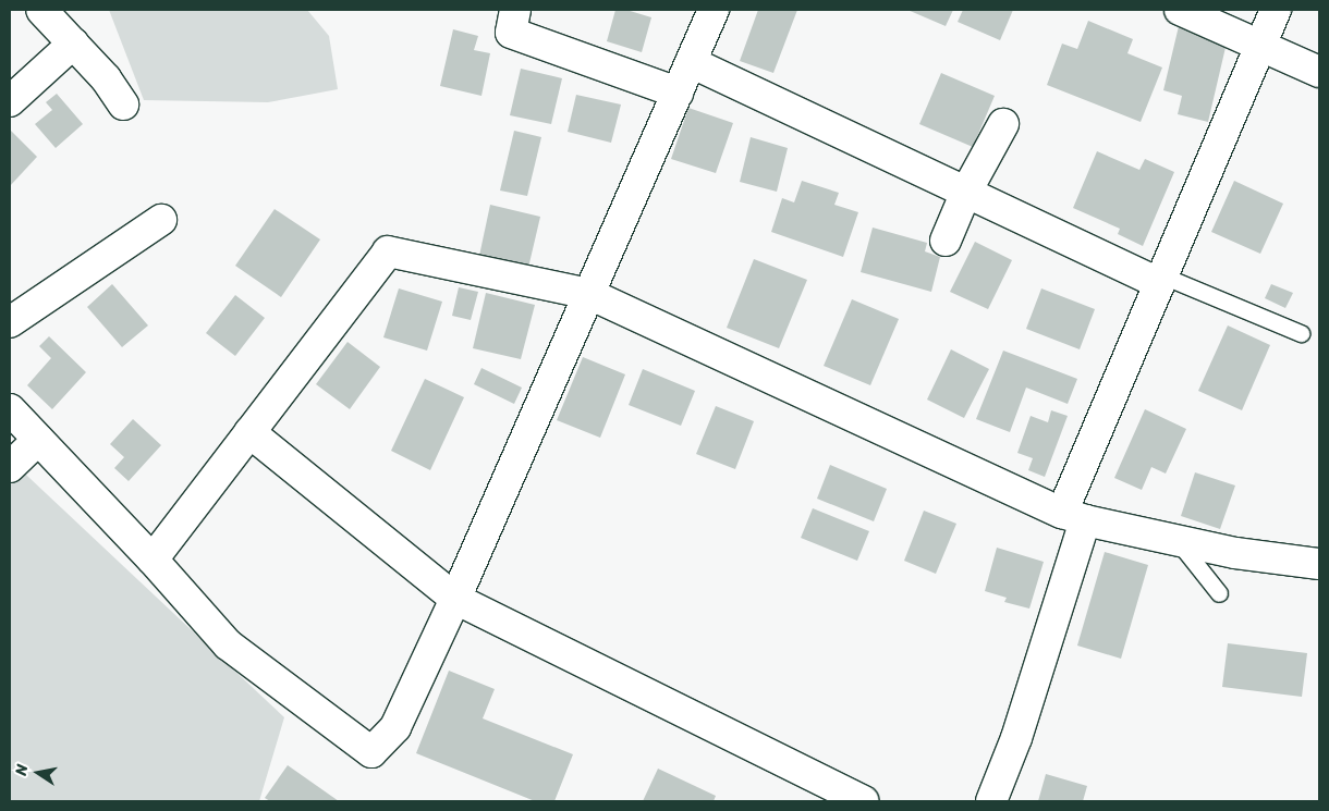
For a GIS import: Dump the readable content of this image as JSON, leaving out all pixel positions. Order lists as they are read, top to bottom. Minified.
{"north":"left"}
